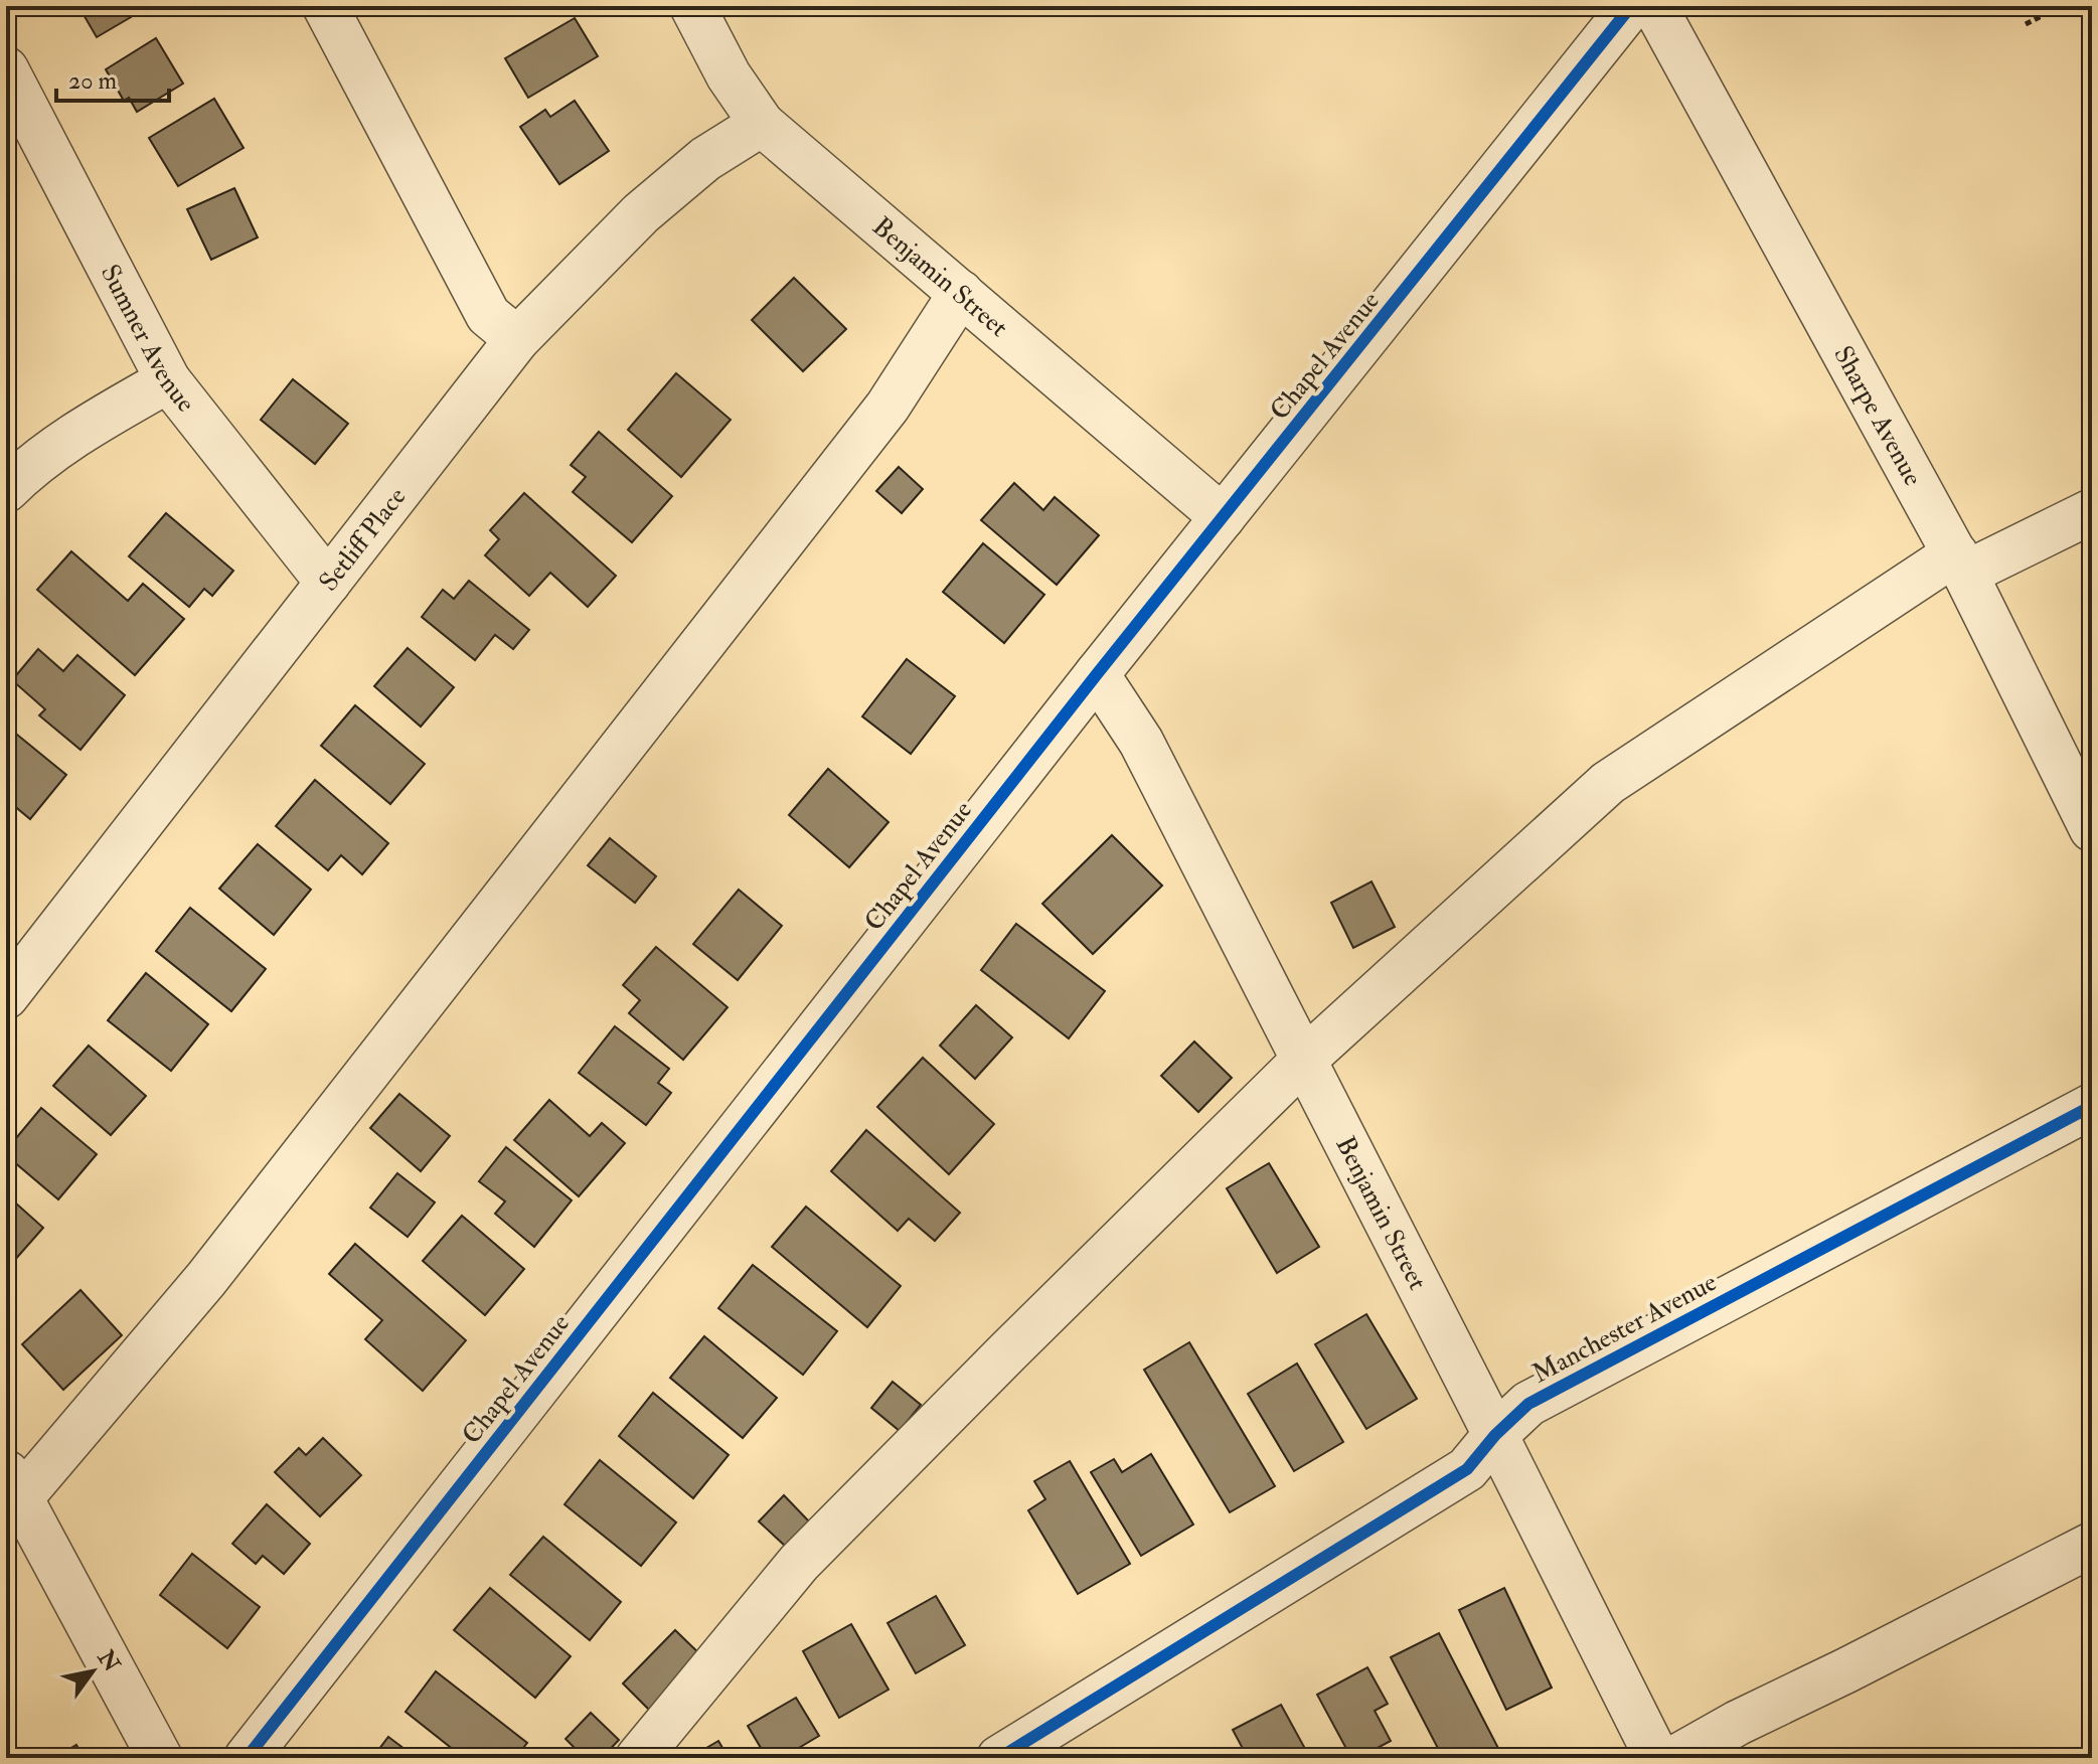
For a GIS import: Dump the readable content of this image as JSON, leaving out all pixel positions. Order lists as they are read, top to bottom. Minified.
{"streets":{"street":["Benjamin Street","Sumner Avenue","Chapel Avenue","Sharpe Avenue","Setliff Place","Manchester Avenue"]},"crossings":[["Benjamin Street","Chapel Avenue"],["Benjamin Street","Setliff Place"],["Benjamin Street","Manchester Avenue"],["Sumner Avenue","Setliff Place"]],"scale_bar":"20 m","north":"top right"}
